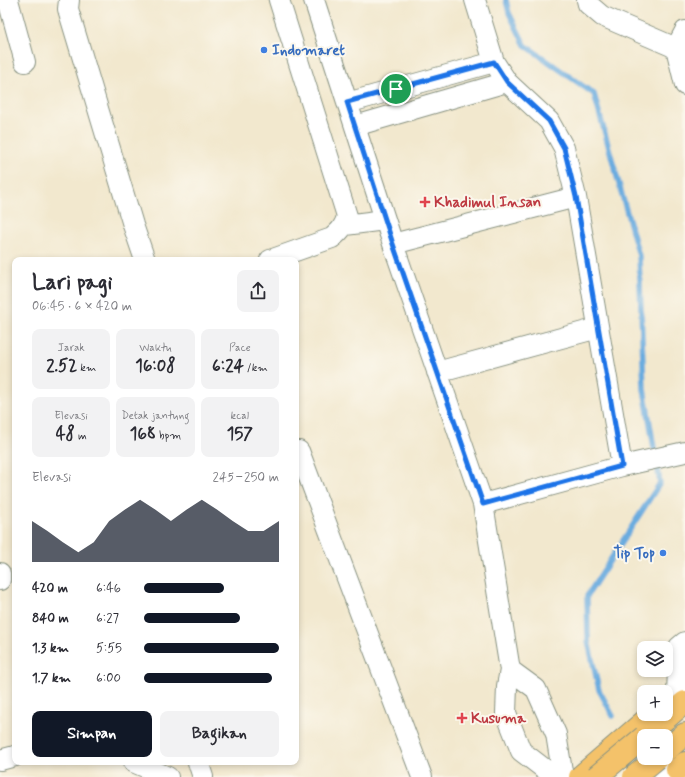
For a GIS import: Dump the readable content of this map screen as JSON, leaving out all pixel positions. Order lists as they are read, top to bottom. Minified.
{"places":{"other":["Indomaret","Tip Top"],"health":["Khadimul Insan","Kusuma"]},"page":{"heading":["Lari pagi","06:45 · 6 × 420 m"],"stats":[["Jarak","2.52 km"],["Waktu","16:08"],["Pace","6:24 /km"],["Elevasi","48 m"],["Detak jantung","168 bpm"],["kcal","157"]],"chart":["Elevasi","245–250 m"],"list":[{"name":"420 m","note":"6:46"},{"name":"840 m","note":"6:27"},{"name":"1.3 km","note":"5:55"},{"name":"1.7 km","note":"6:00"}],"map_buttons":["+","−"],"buttons":["Simpan","Bagikan"]}}
